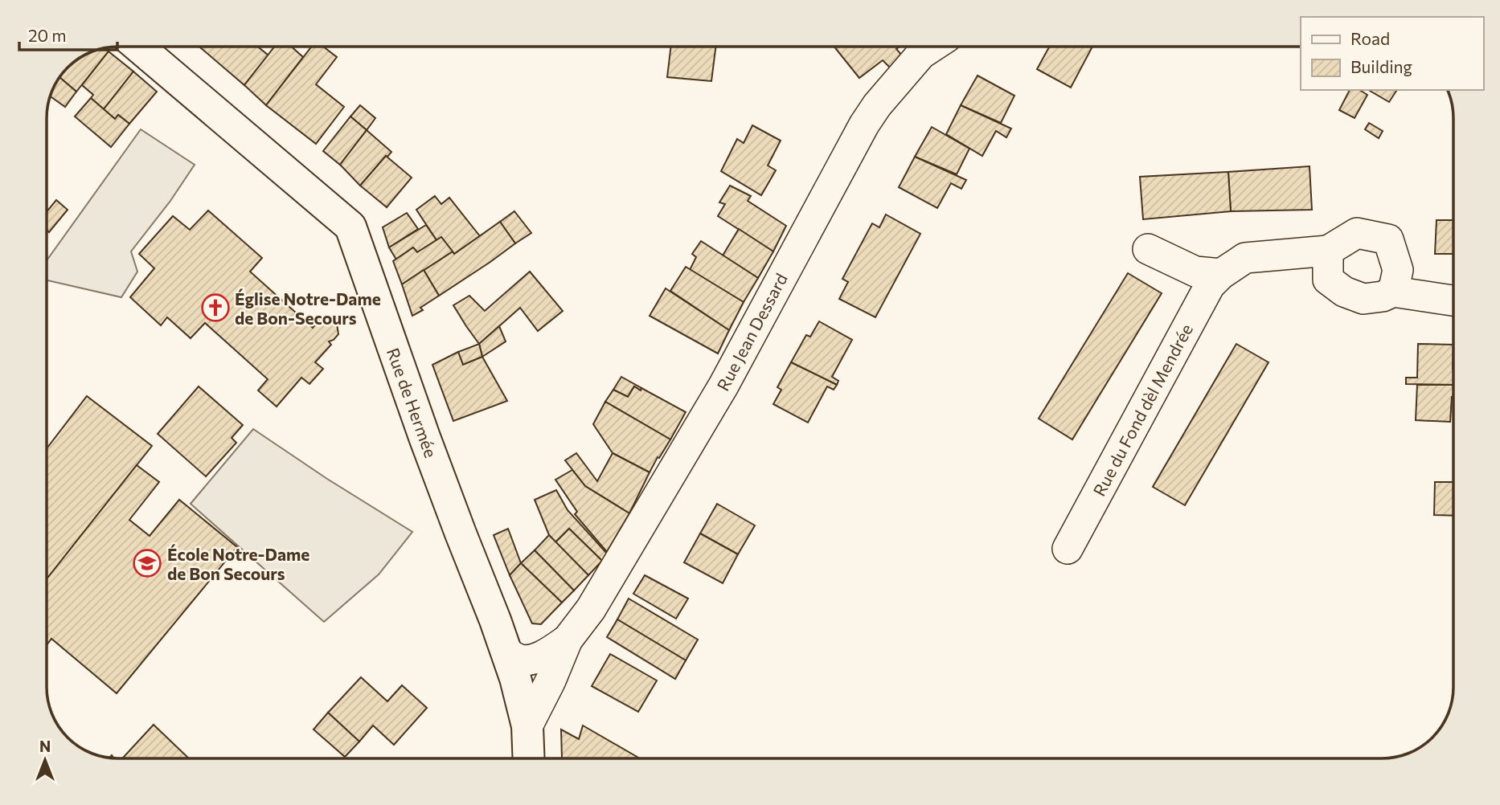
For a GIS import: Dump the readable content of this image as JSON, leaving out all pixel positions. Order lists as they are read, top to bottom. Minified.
{"streets":{"street":["Rue Jean Dessard","Rue de Hermée","Rue du Fond dèl Mendrée"]},"crossings":[["Rue Jean Dessard","Rue de Hermée"]],"places":{"church":["Église Notre-Dame de Bon-Secours"],"school or university":["École Notre-Dame de Bon Secours"]},"legend":["Road","Building"],"scale_bar":"20 m","north":"top"}
